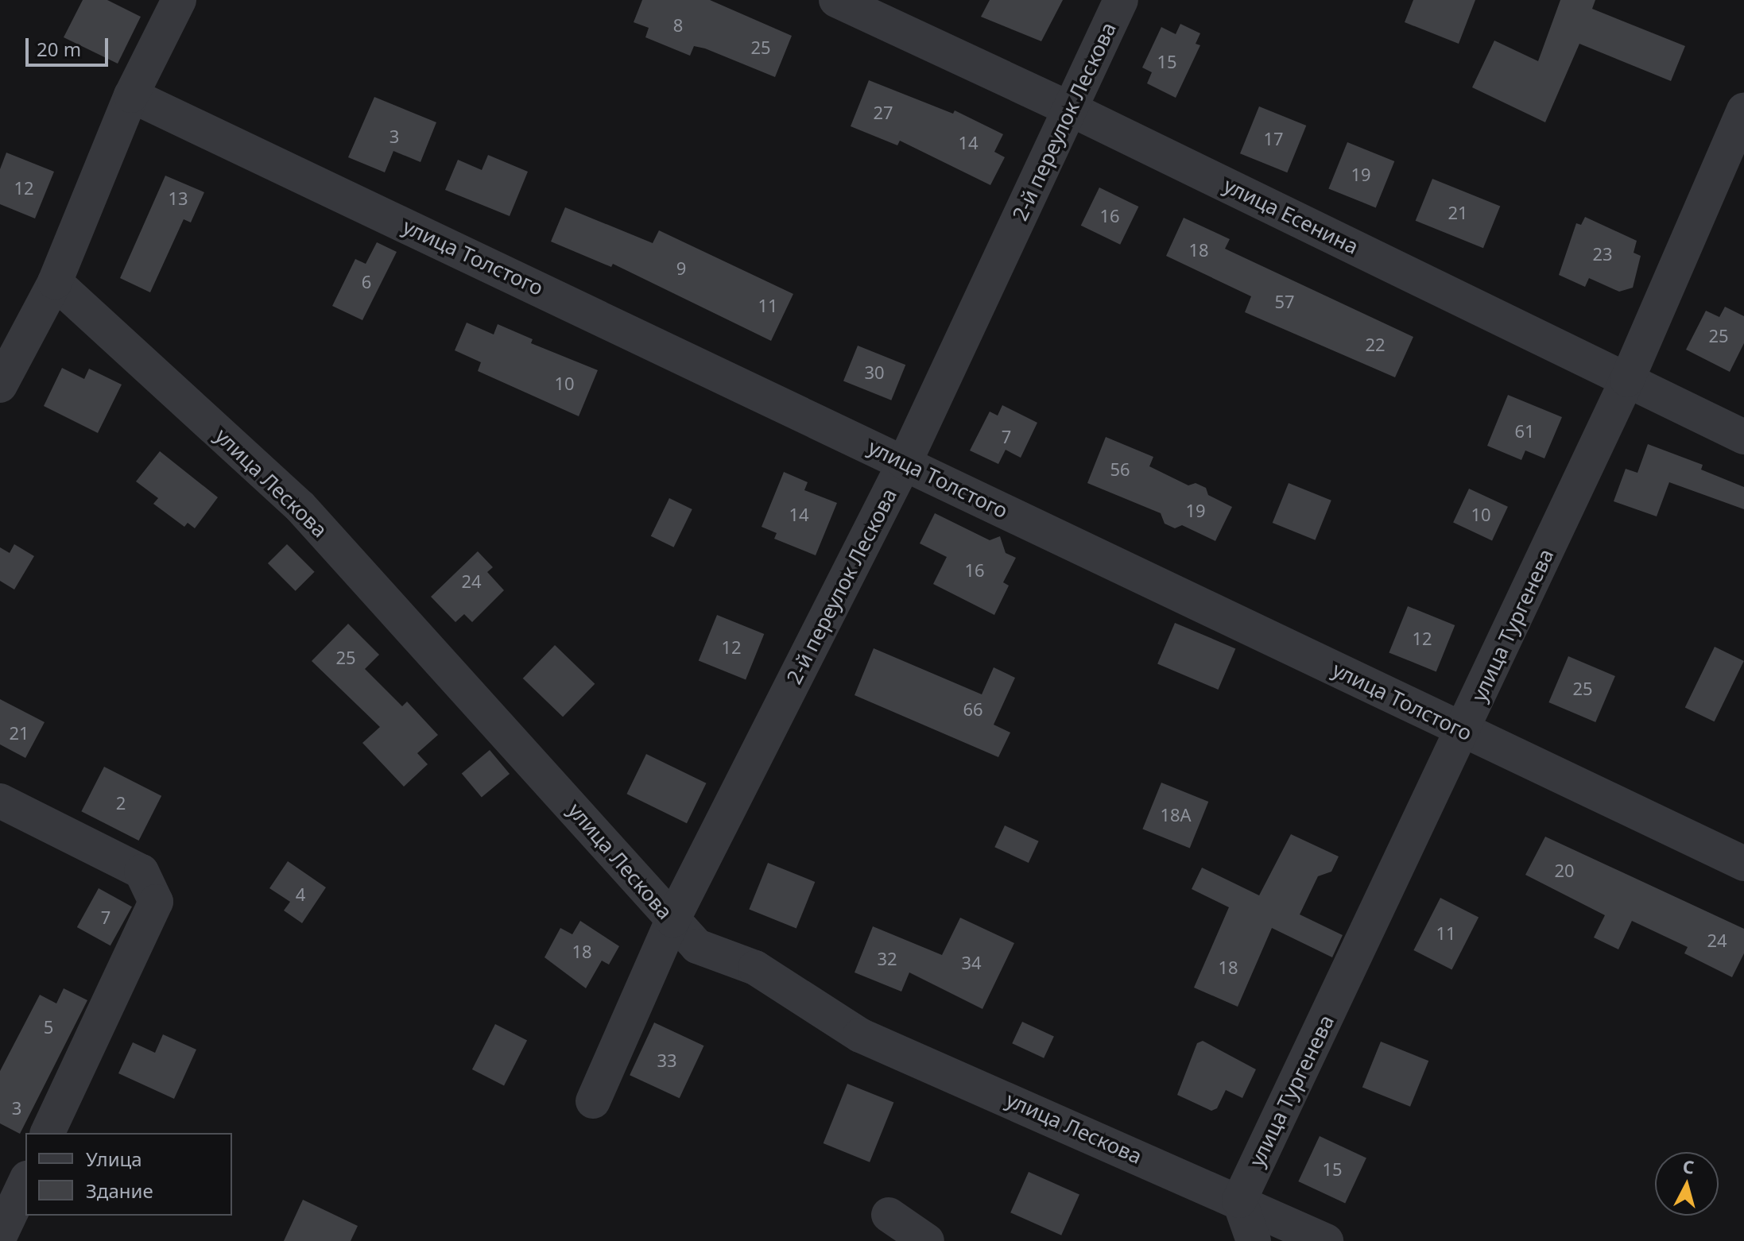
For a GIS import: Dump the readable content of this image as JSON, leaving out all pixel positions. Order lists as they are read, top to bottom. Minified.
{"streets":{"street":["2-й переулок Лескова","улица Есенина","улица Толстого","улица Лескова","улица Тургенева"]},"crossings":[["2-й переулок Лескова","улица Есенина"],["2-й переулок Лескова","улица Толстого"],["2-й переулок Лескова","улица Лескова"],["улица Есенина","улица Тургенева"],["улица Толстого","улица Тургенева"],["улица Лескова","улица Тургенева"]],"house_numbers":["8","25","15","27","3","17","14","19","12","13","21","16","18","23","9","6","57","11","25","22","30","10","61","7","56","19","14","10","16","24","12","12","25","25","66","21","2","18А","20","4","7","11","24","18","32","34","18","5","33","3","15"],"legend":["Улица","Здание"],"scale_bar":"20 m","north":"top"}
